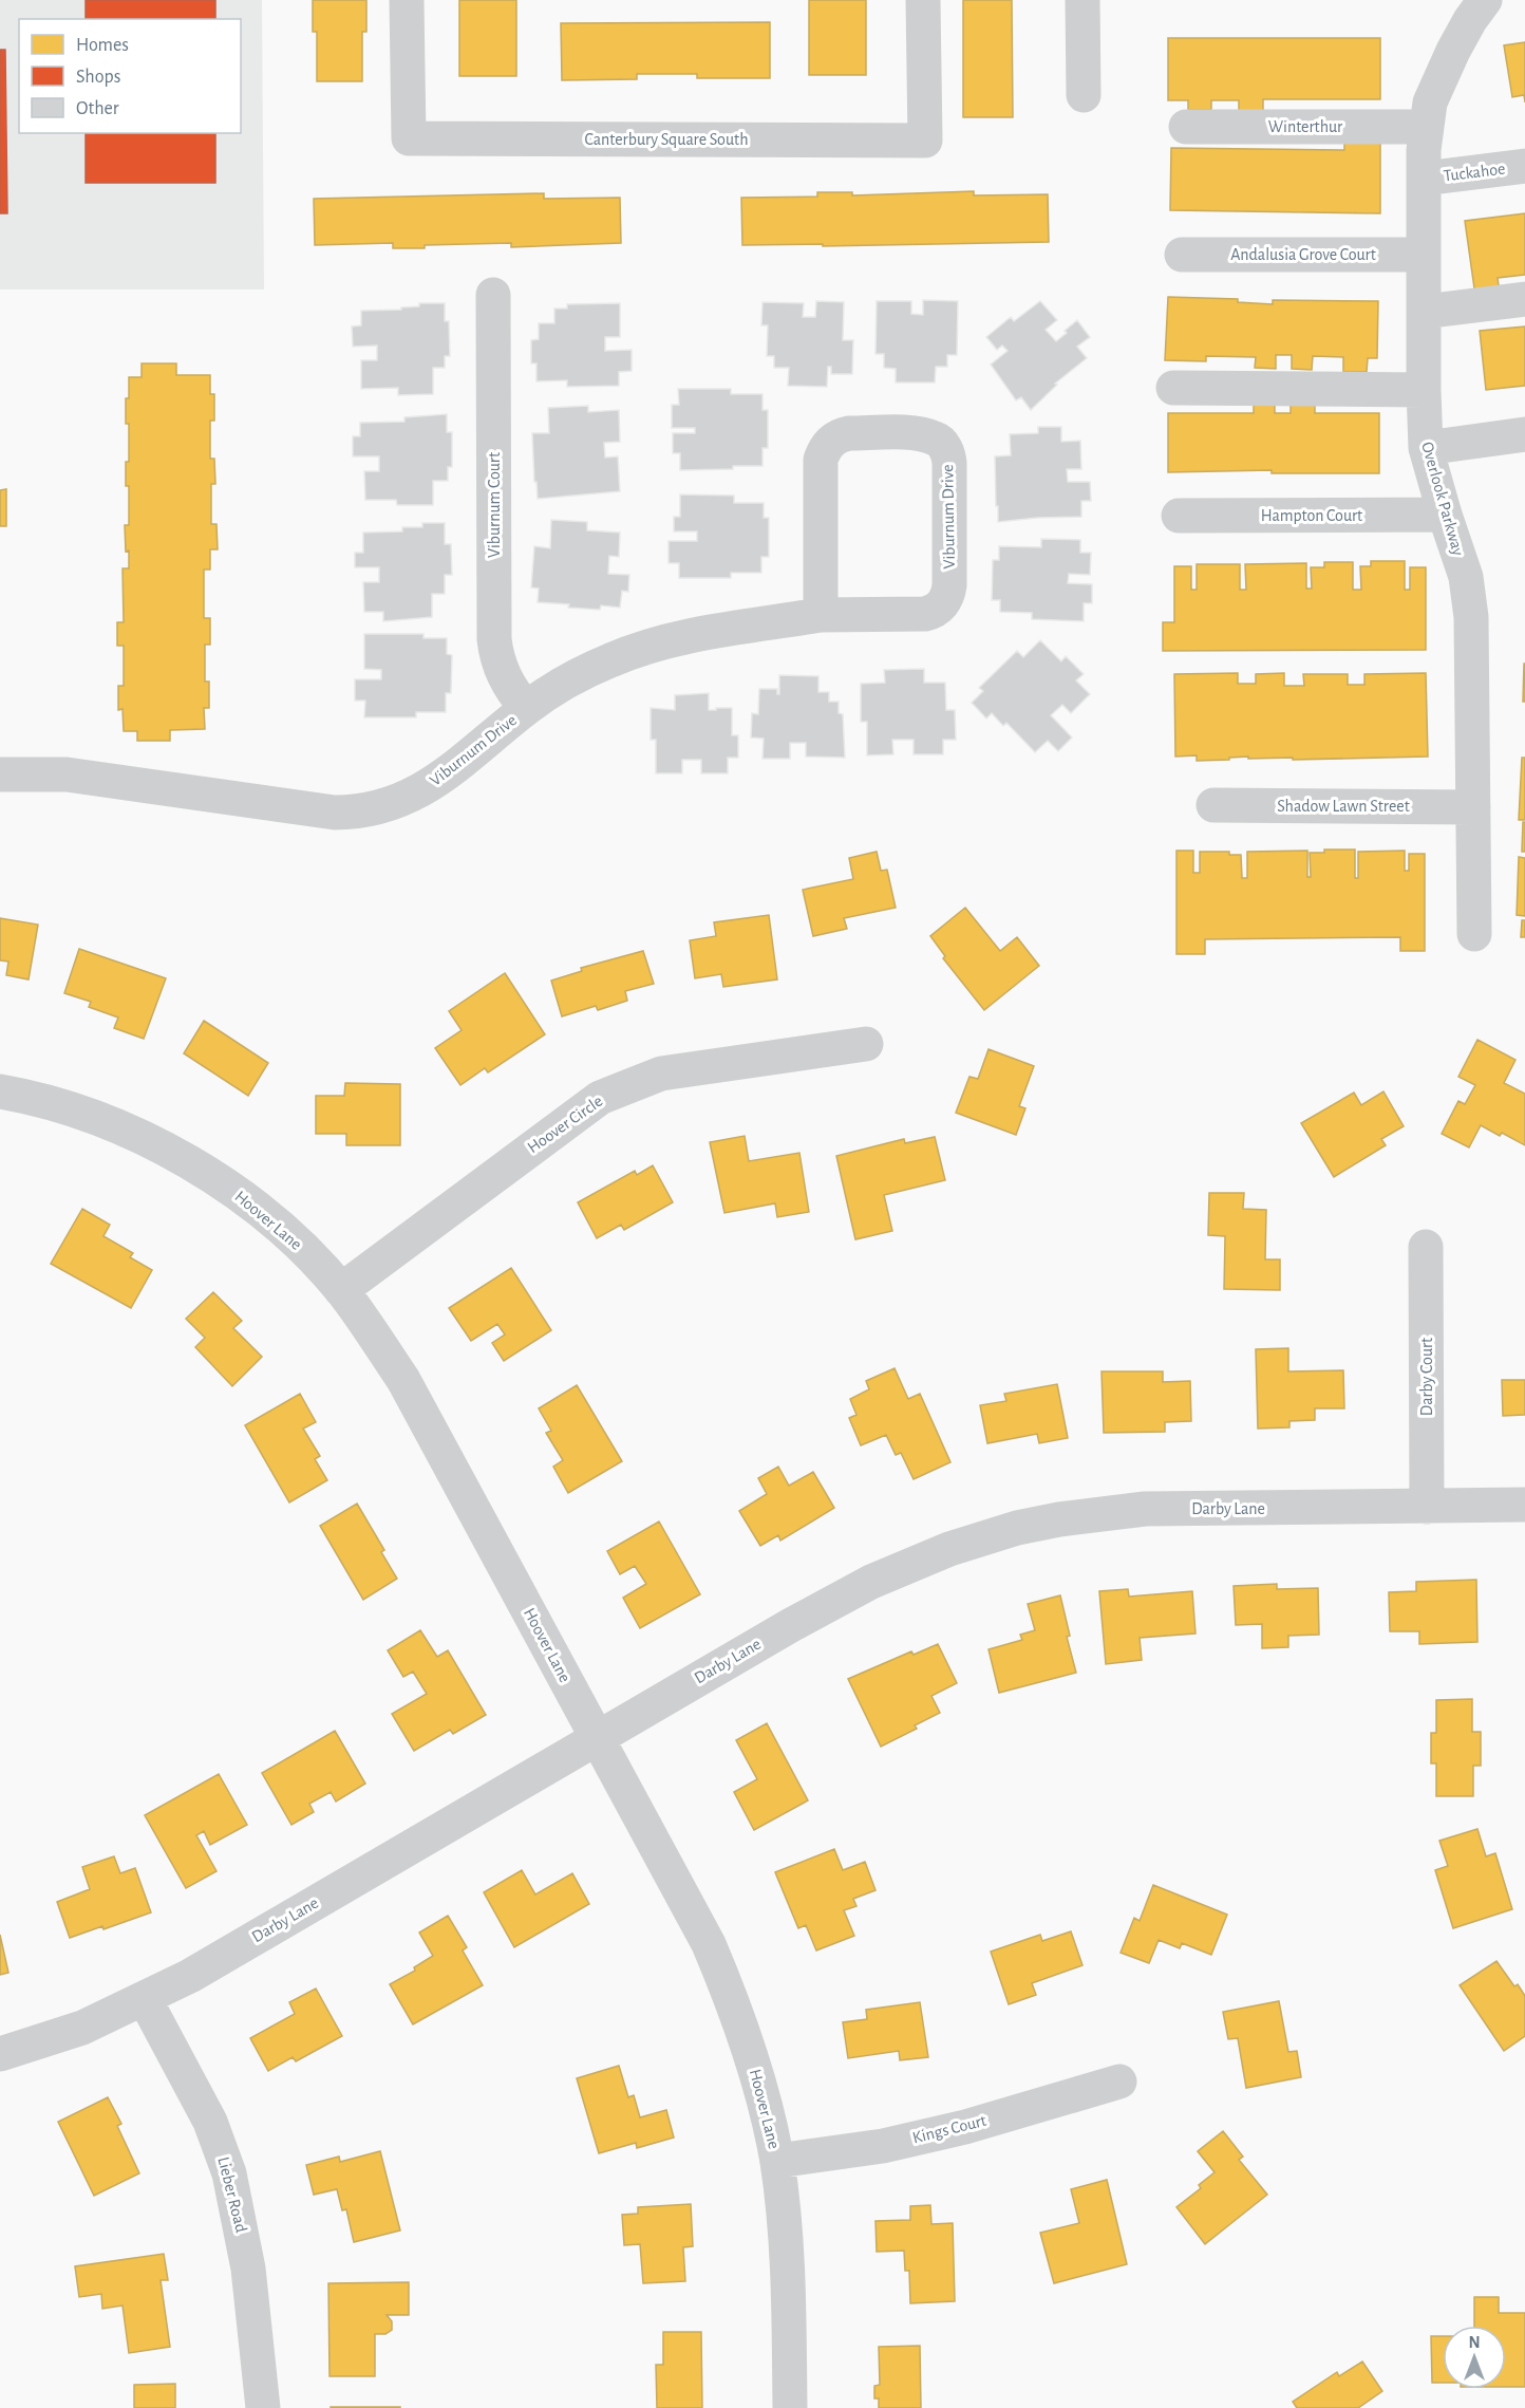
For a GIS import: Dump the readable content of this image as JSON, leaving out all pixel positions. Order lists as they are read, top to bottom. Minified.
{"streets":{"street":["Winterthur","Canterbury Square South","Tuckahoe","Andalusia Grove Court","Overlook Parkway","Viburnum Court","Hampton Court","Viburnum Drive","Shadow Lawn Street","Hoover Circle","Hoover Lane","Darby Court","Darby Lane","Kings Court","Lieber Road"]},"crossings":[["Winterthur","Overlook Parkway"],["Tuckahoe","Overlook Parkway"],["Andalusia Grove Court","Overlook Parkway"],["Overlook Parkway","Hampton Court"],["Overlook Parkway","Shadow Lawn Street"],["Viburnum Court","Viburnum Drive"],["Hoover Circle","Hoover Lane"],["Hoover Lane","Darby Lane"],["Hoover Lane","Kings Court"],["Darby Court","Darby Lane"],["Darby Lane","Lieber Road"]],"legend":["Homes","Shops","Other"],"north":"top"}
